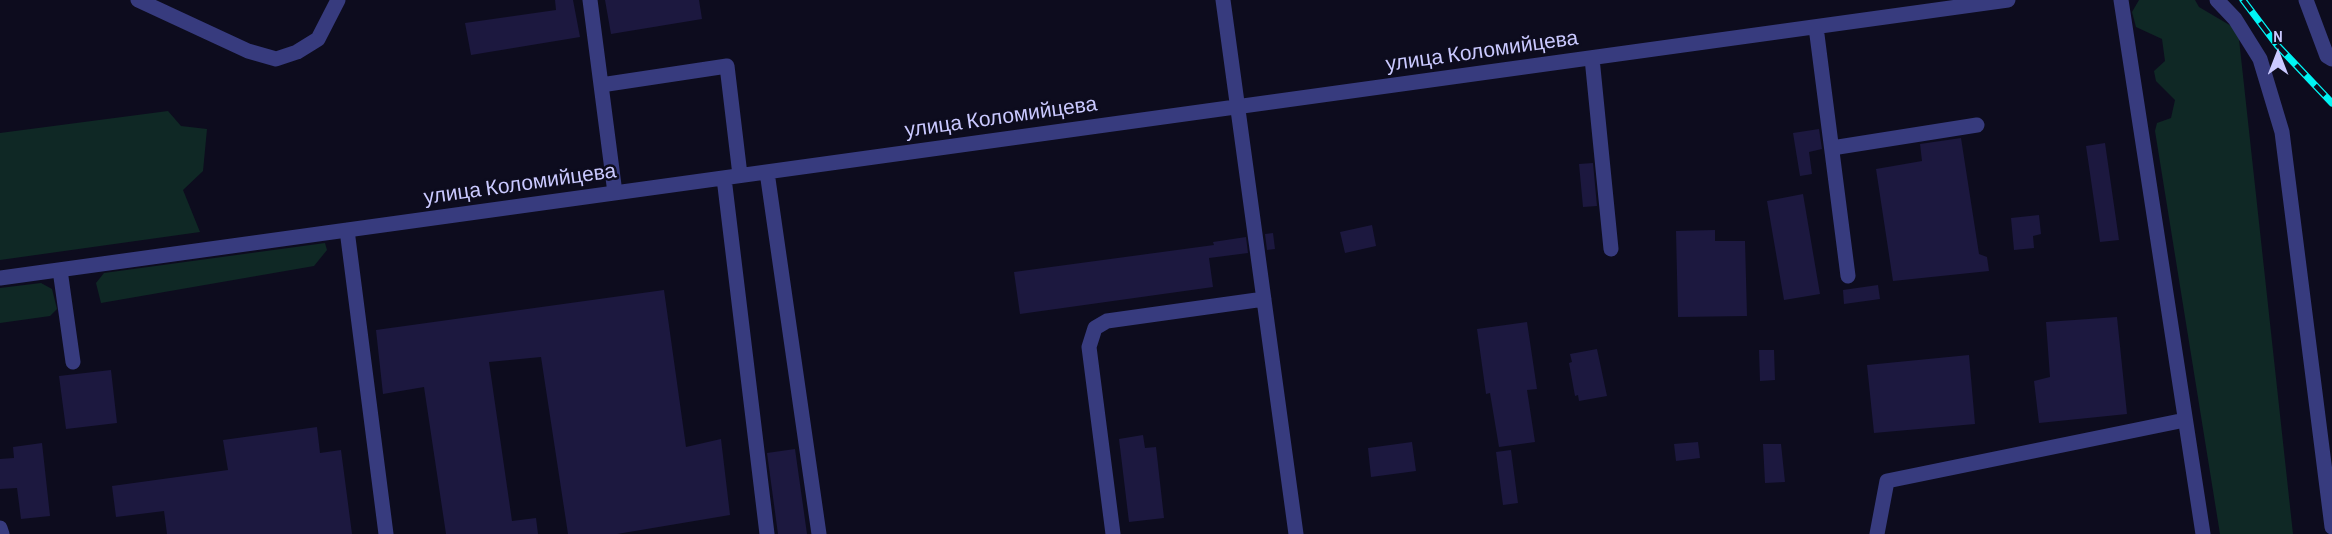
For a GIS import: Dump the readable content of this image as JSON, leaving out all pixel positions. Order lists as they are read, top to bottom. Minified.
{"streets":{"street":["улица Коломийцева"]},"north":"top"}
